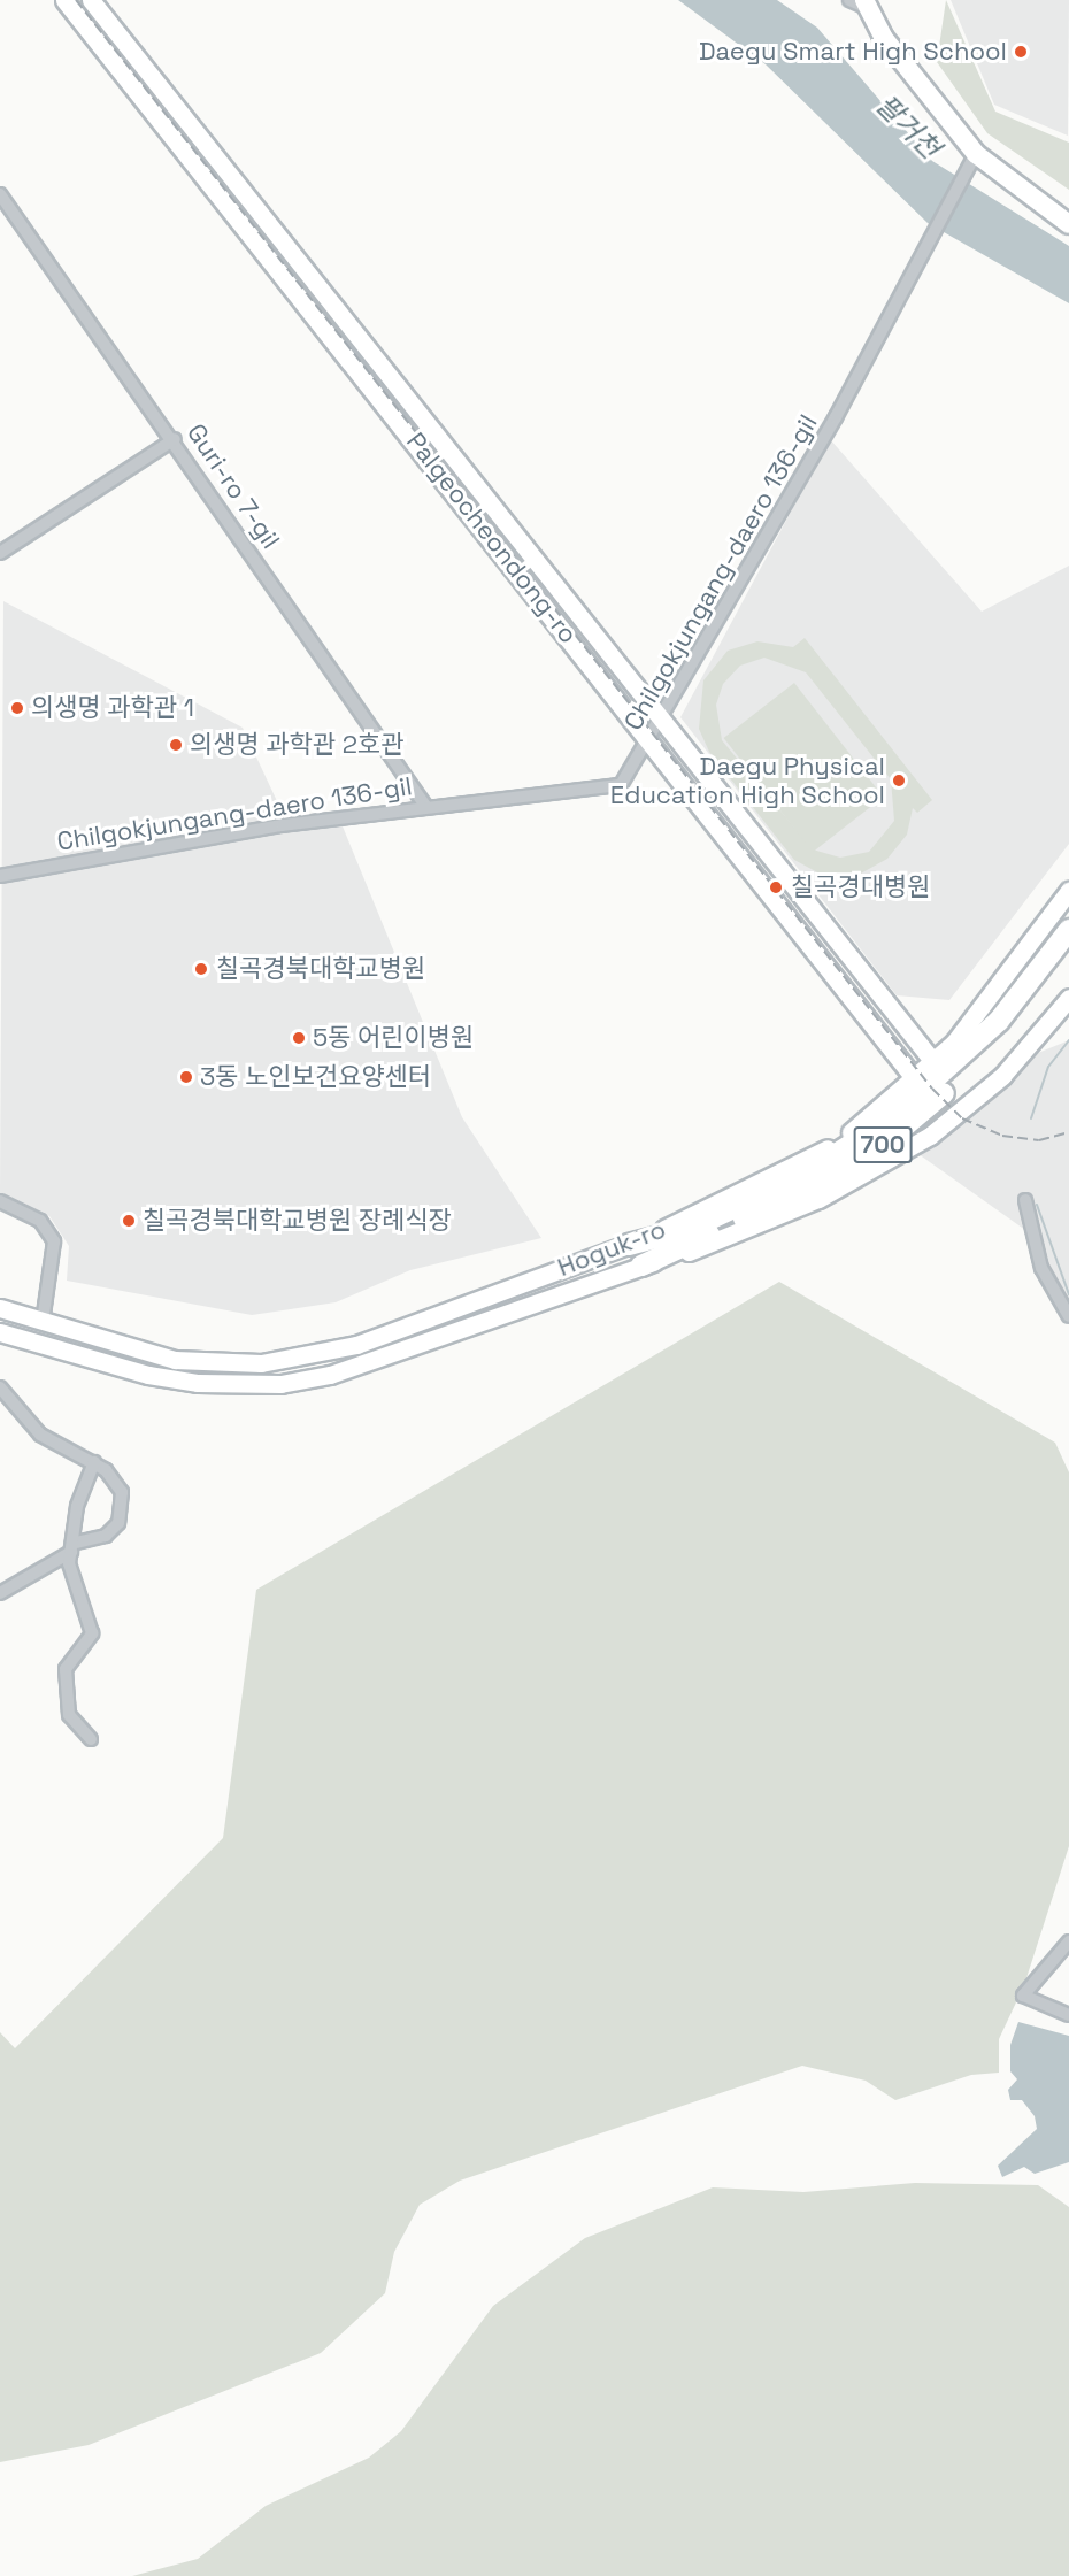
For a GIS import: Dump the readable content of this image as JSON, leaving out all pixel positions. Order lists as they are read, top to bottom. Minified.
{"streets":{"highway":["700"],"street":["Guri-ro 7-gil","Palgeocheondong-ro","Chilgokjungang-daero 136-gil","Hoguk-ro"]},"crossings":[["Guri-ro 7-gil","Chilgokjungang-daero 136-gil"],["Palgeocheondong-ro","Chilgokjungang-daero 136-gil"],["Palgeocheondong-ro","Hoguk-ro"],["700","Hoguk-ro"]],"water":["팔거천"],"places":["Daegu Smart High School","의생명 과학관 1","의생명 과학관 2호관","Daegu Physical Education High School","칠곡경대병원","칠곡경북대학교병원","5동 어린이병원","3동 노인보건요양센터","칠곡경북대학교병원 장례식장"]}
